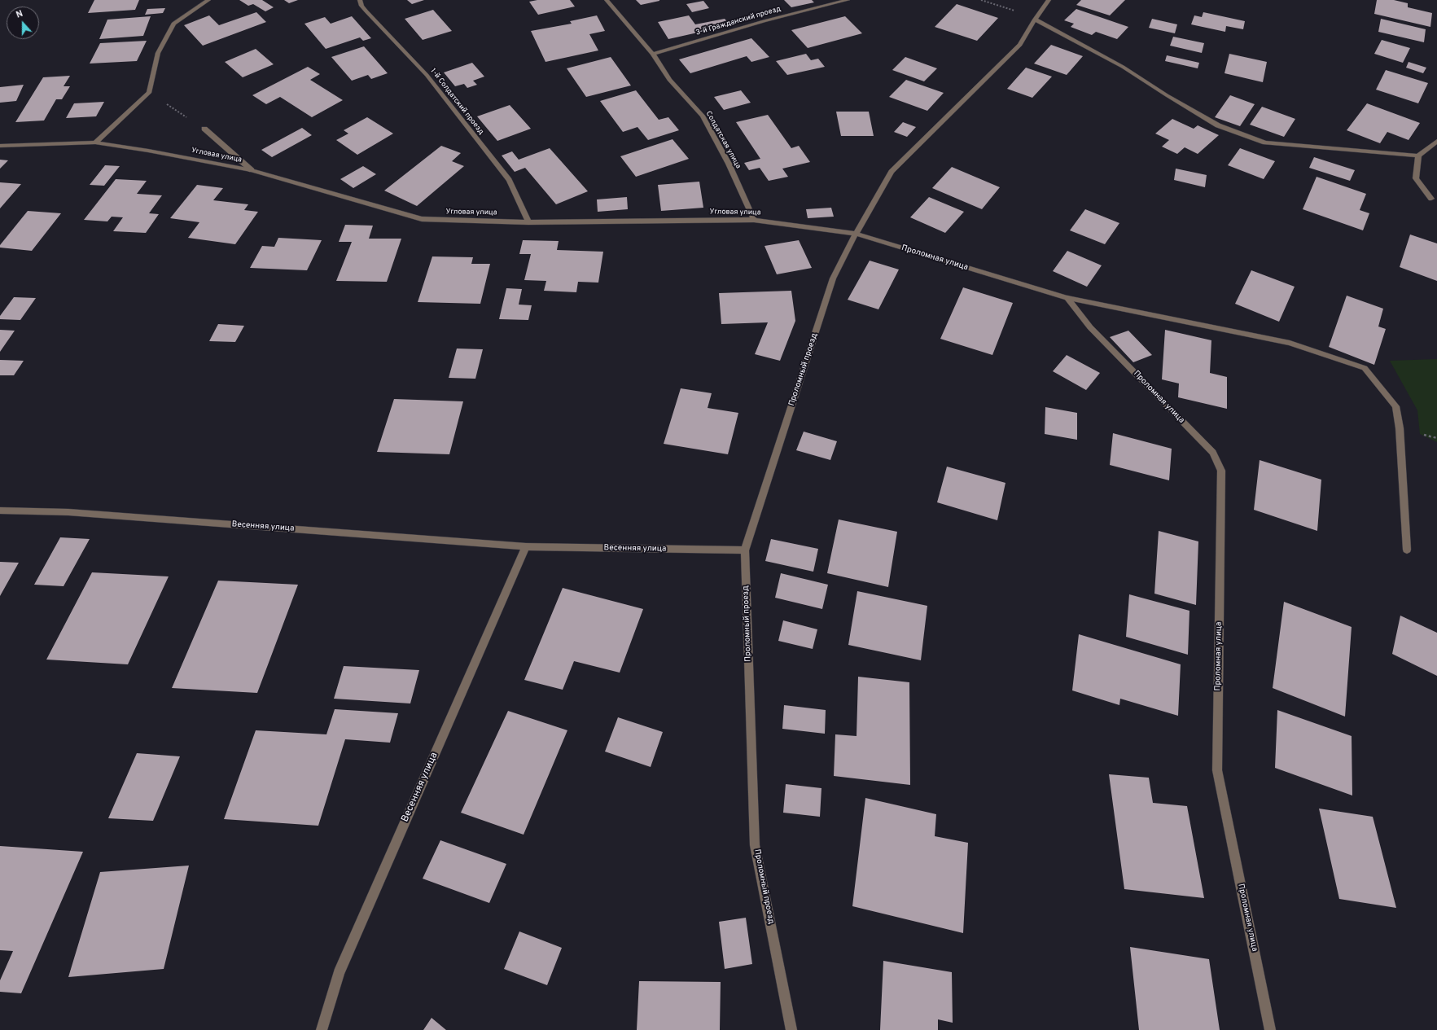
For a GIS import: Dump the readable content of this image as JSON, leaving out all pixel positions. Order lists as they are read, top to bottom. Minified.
{"streets":{"street":["3-й Гражданский проезд","1-й Солдатский проезд","Солдатская улица","Угловая улица","Проломная улица","Проломный проезд","Весенняя улица"]},"crossings":[["3-й Гражданский проезд","Солдатская улица"],["1-й Солдатский проезд","Угловая улица"],["Солдатская улица","Угловая улица"],["Угловая улица","Проломная улица"],["Угловая улица","Проломный проезд"],["Проломная улица","Проломный проезд"],["Проломный проезд","Весенняя улица"]],"north":"top"}
